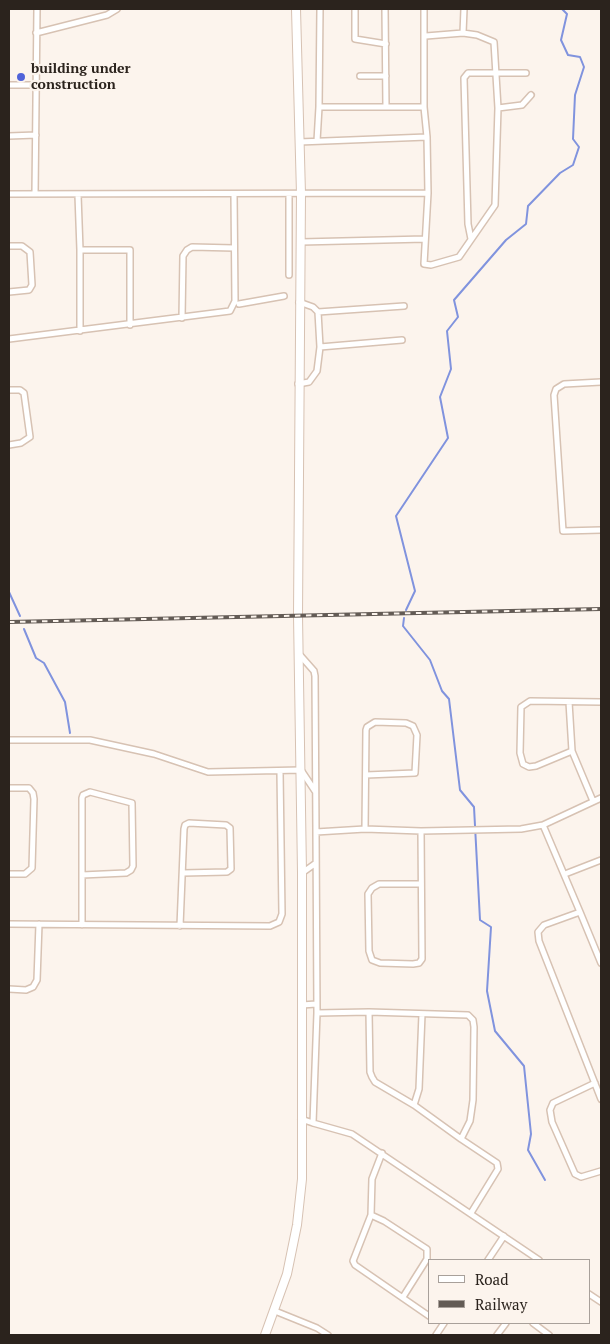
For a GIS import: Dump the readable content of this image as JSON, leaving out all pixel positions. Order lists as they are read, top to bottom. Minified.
{"places":["building under construction"],"legend":["Road","Railway"]}
